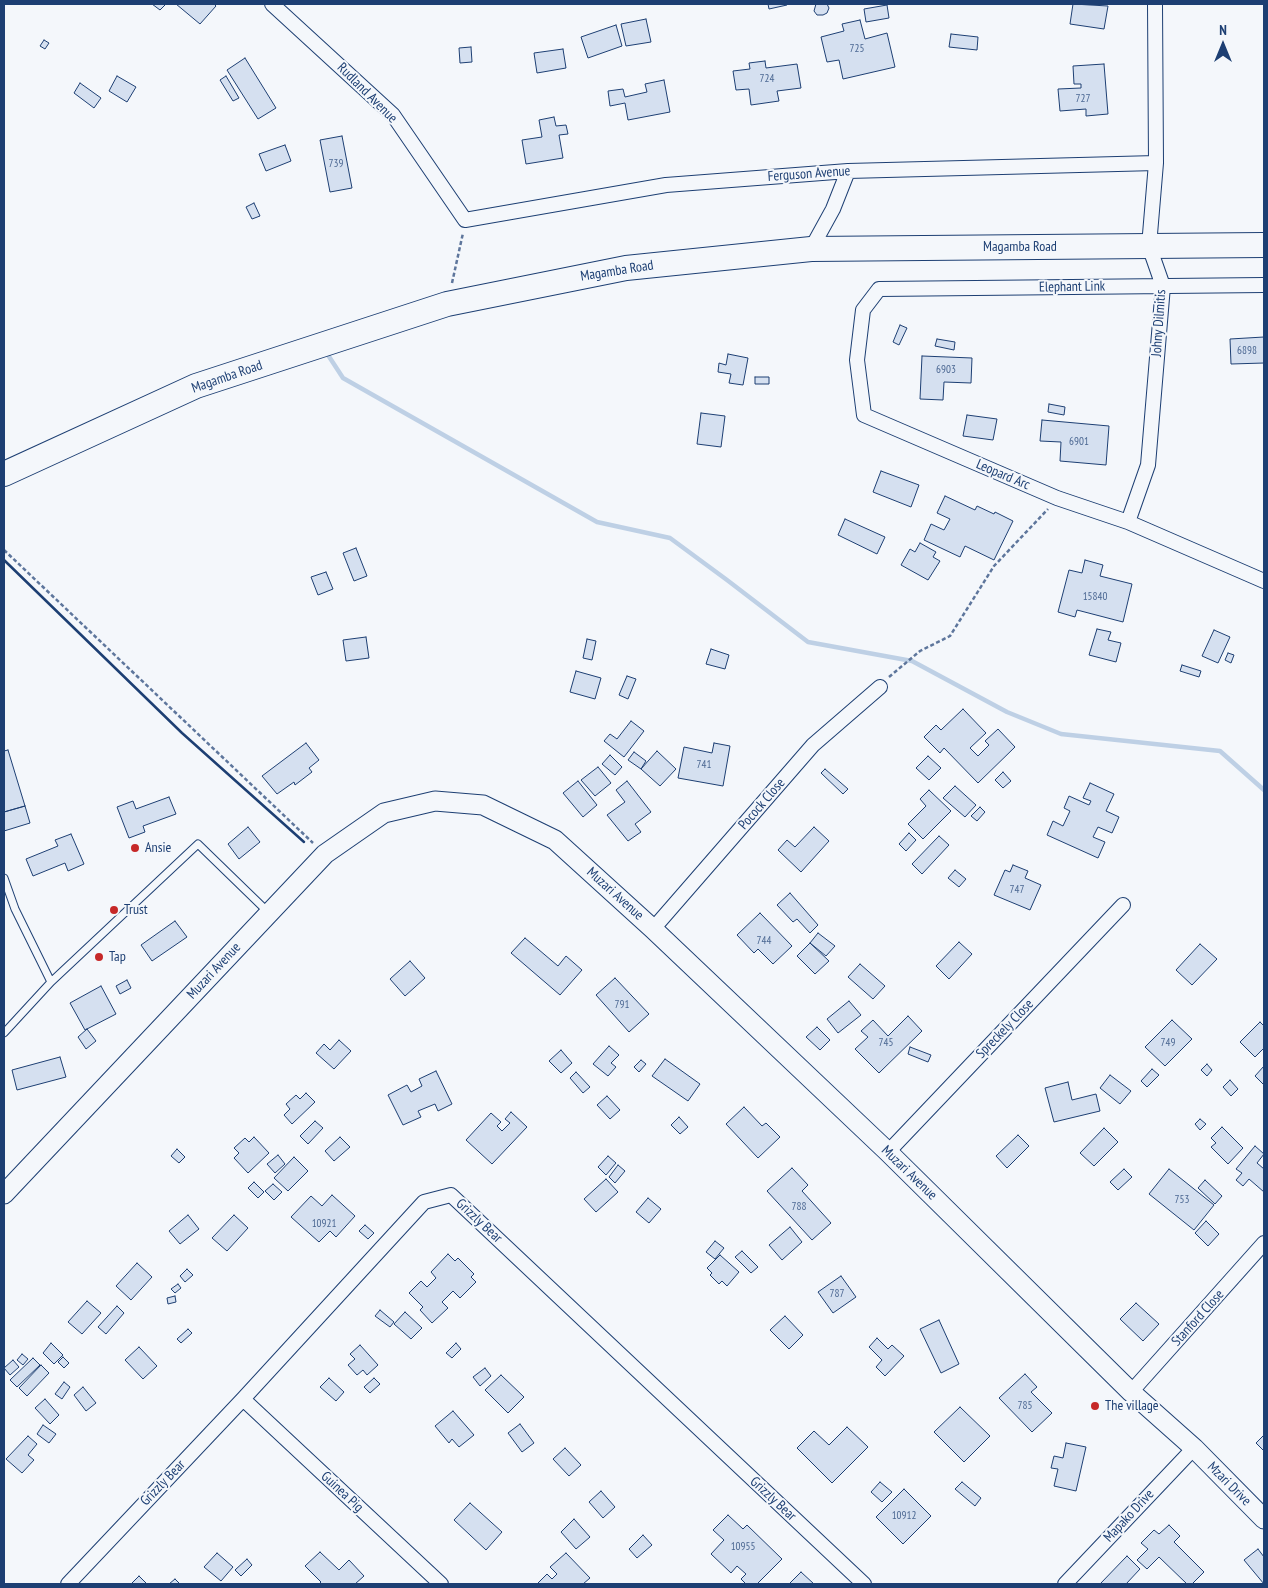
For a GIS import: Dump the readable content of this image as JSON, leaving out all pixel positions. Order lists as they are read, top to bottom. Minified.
{"streets":{"highway":["Magamba Road"],"street":["Rudland Avenue","Ferguson Avenue","Elephant Link","Johny Dilmitis","Leopard Arc","Pocock Close","Muzari Avenue","Spreckely Close","Grizzly Bear","Stanford Close","Mzari Drive","Guinea Pig","Mapako Drive"]},"crossings":[["Rudland Avenue","Ferguson Avenue"],["Ferguson Avenue","Johny Dilmitis"],["Magamba Road","Johny Dilmitis"],["Elephant Link","Johny Dilmitis"],["Elephant Link","Leopard Arc"],["Johny Dilmitis","Leopard Arc"],["Pocock Close","Muzari Avenue"],["Muzari Avenue","Spreckely Close"],["Muzari Avenue","Stanford Close"],["Muzari Avenue","Mzari Drive"],["Muzari Avenue","Mapako Drive"],["Grizzly Bear","Guinea Pig"],["Mzari Drive","Mapako Drive"]],"places":["Ansie","Trust","Tap","The village"],"house_numbers":["725","724","727","739","6898","6903","6901","15840","741","747","744","791","745","749","753","788","10921","787","785","10912","10955"],"north":"top"}
